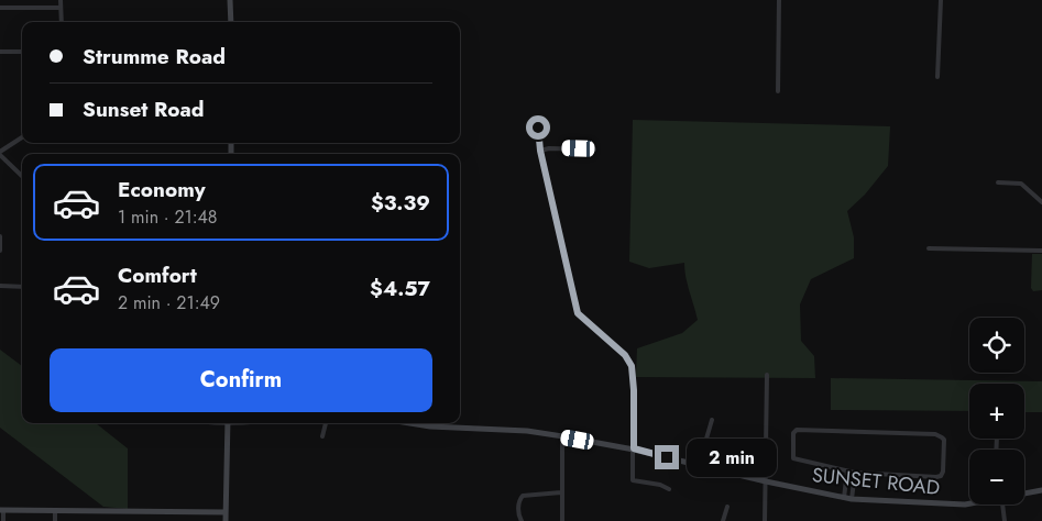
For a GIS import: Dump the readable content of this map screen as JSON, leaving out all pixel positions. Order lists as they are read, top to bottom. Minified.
{"streets":{"street":["SUNSET ROAD"]},"page":{"banner":["Strumme Road","Sunset Road"],"list":[{"name":"Economy","note":"1 min · 21:48","value":"$3.39"},{"name":"Comfort","note":"2 min · 21:49","value":"$4.57"}],"map_buttons":["+","−"],"buttons":"Confirm","bubble":"2 min"}}
